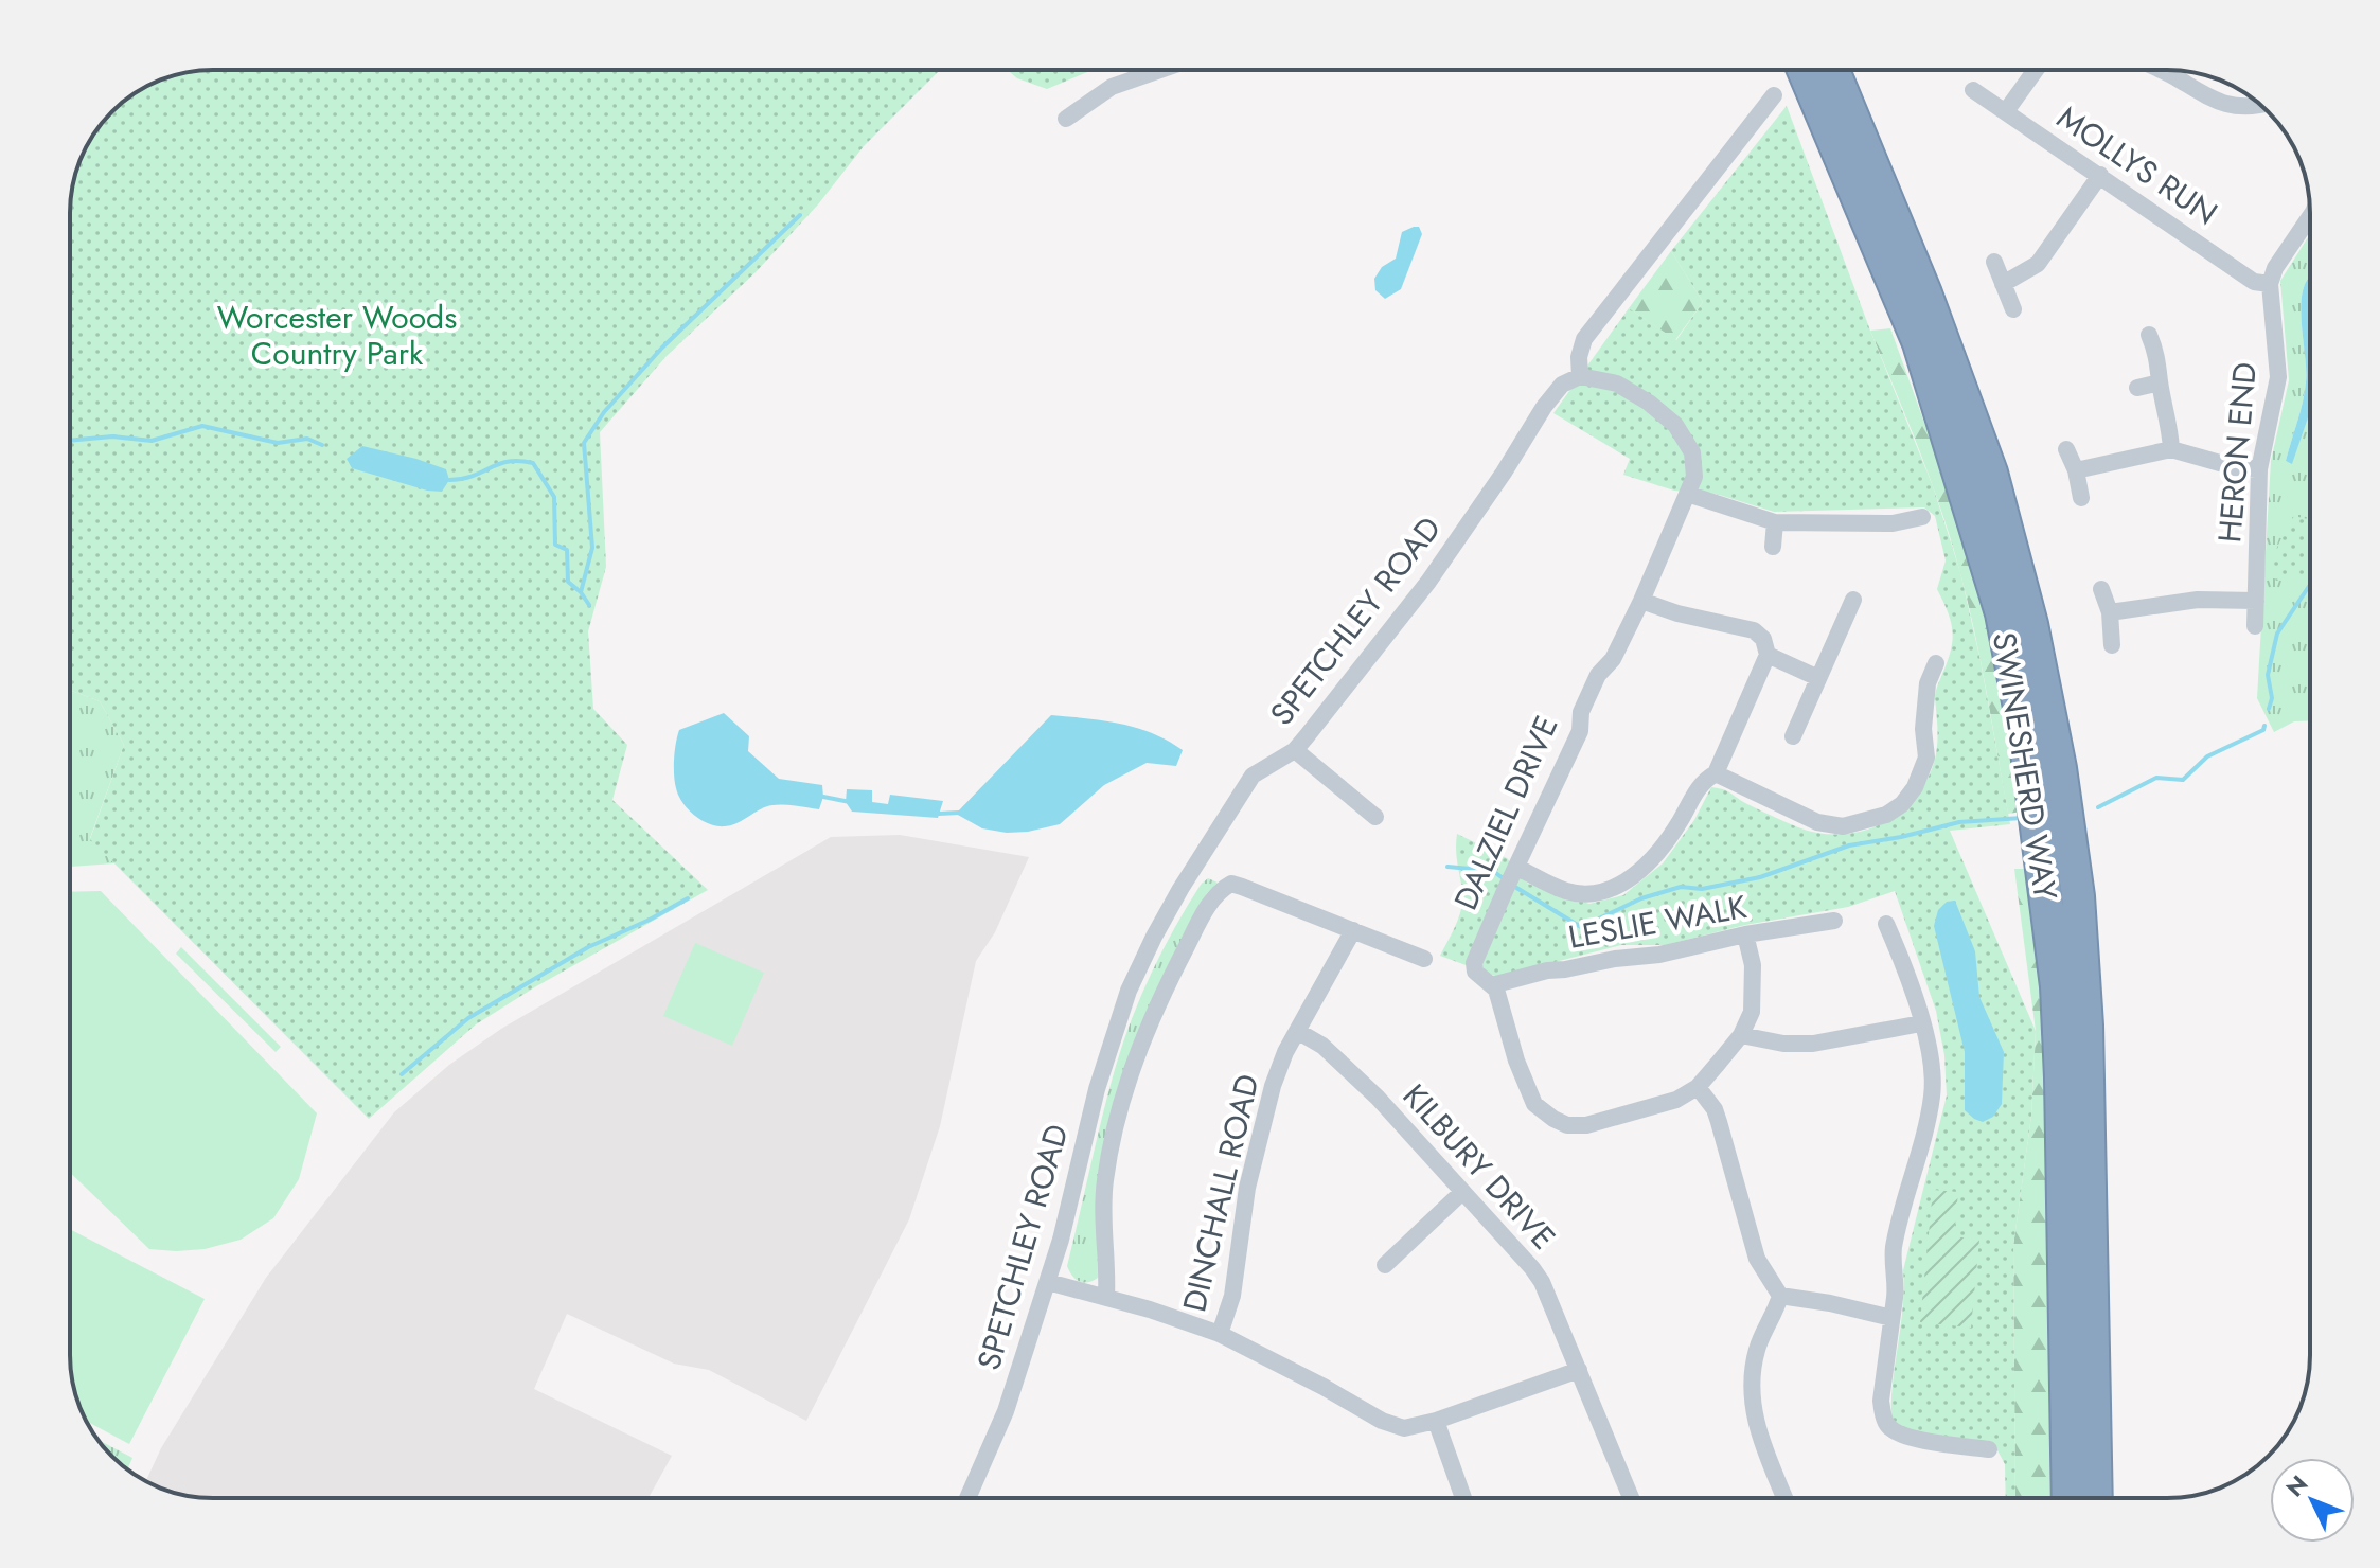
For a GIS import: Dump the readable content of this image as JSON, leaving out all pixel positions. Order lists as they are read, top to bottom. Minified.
{"streets":{"highway":["SWINESHERD WAY"],"street":["MOLLYS RUN","HERON END","SPETCHLEY ROAD","DALZIEL DRIVE","LESLIE WALK","KILBURY DRIVE","DINCHALL ROAD"]},"crossings":[["MOLLYS RUN","HERON END"],["SPETCHLEY ROAD","DALZIEL DRIVE"],["DALZIEL DRIVE","LESLIE WALK"],["KILBURY DRIVE","DINCHALL ROAD"]],"parks":["Worcester Woods Country Park"],"north":"top left"}
